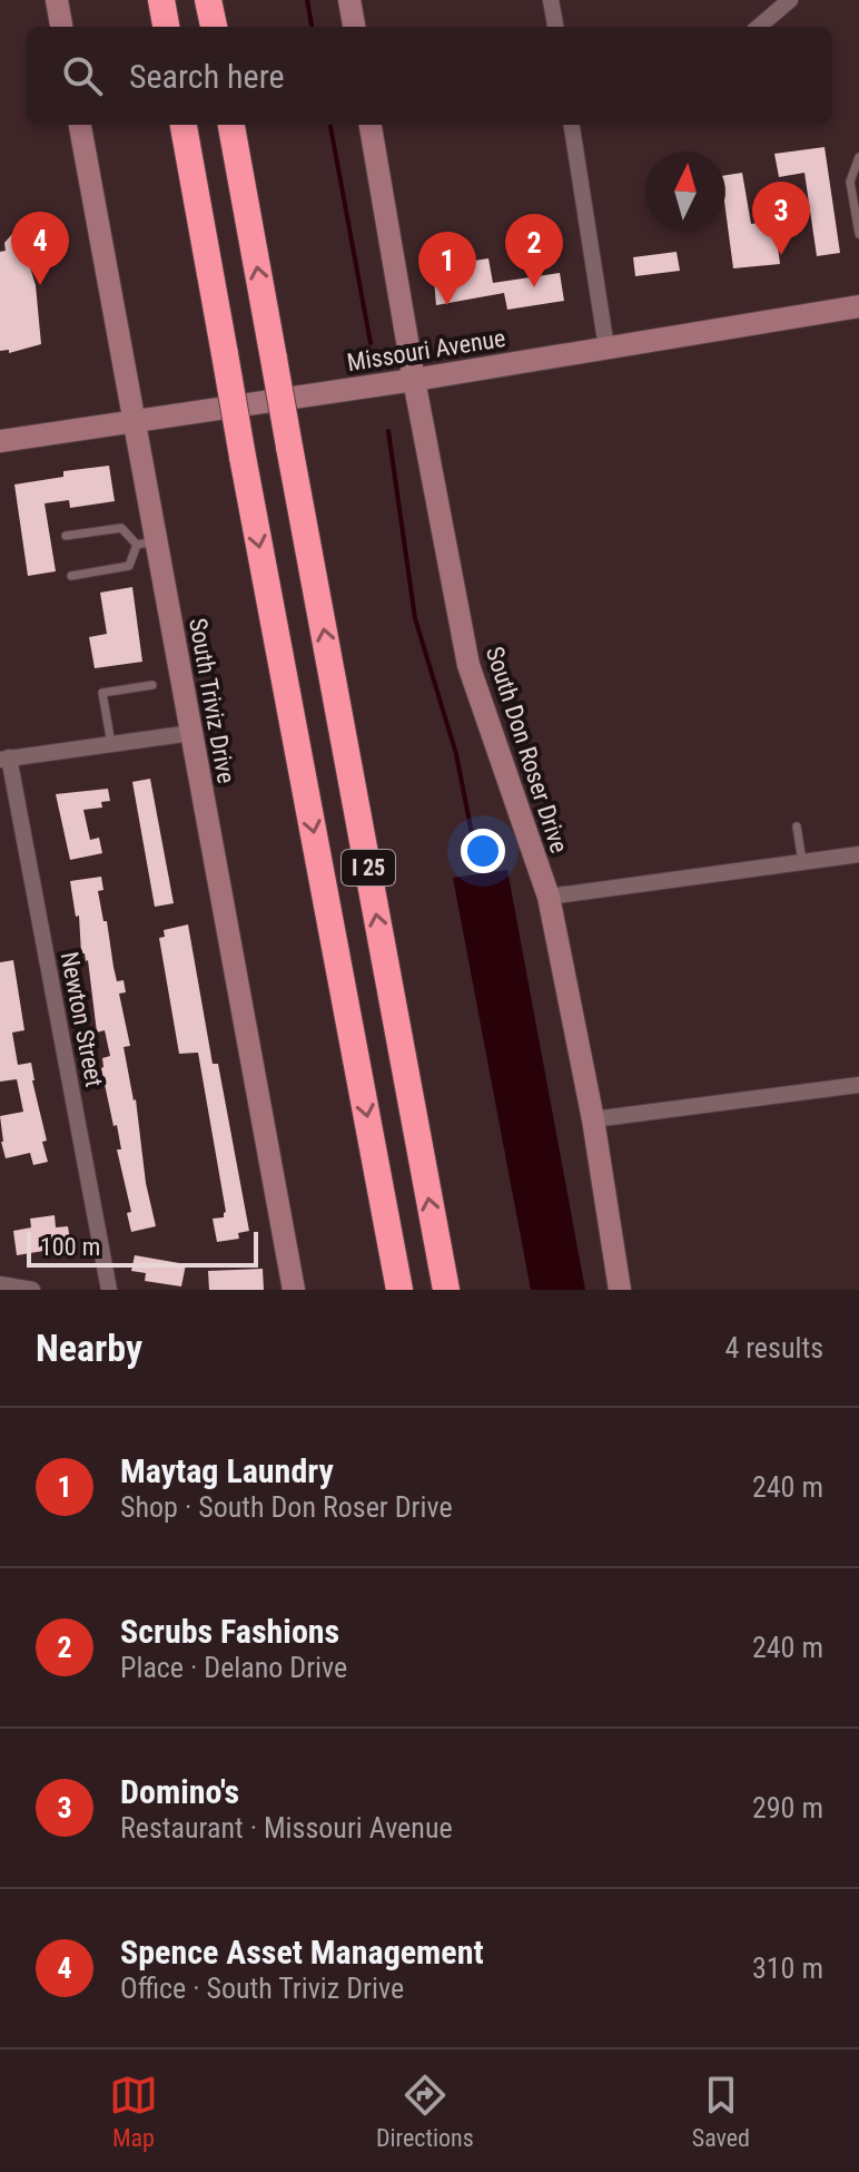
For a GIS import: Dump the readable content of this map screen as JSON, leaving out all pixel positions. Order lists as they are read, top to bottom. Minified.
{"streets":{"highway":["I 25"],"street":["Missouri Avenue","South Triviz Drive","South Don Roser Drive","Newton Street"]},"crossings":[["Missouri Avenue","South Triviz Drive"],["Missouri Avenue","South Don Roser Drive"]],"scale_bar":"100 m","north":"top","page":{"search":"Search here","pins":["3","4","2","1"],"scale":"100 m","heading":["Nearby","4 results"],"list":[{"mark":"1","name":"Maytag Laundry","note":"Shop · South Don Roser Drive","value":"240 m"},{"mark":"2","name":"Scrubs Fashions","note":"Place · Delano Drive","value":"240 m"},{"mark":"3","name":"Domino's","note":"Restaurant · Missouri Avenue","value":"290 m"},{"mark":"4","name":"Spence Asset Management","note":"Office · South Triviz Drive","value":"310 m"}],"nav":["Map","Directions","Saved"]}}
